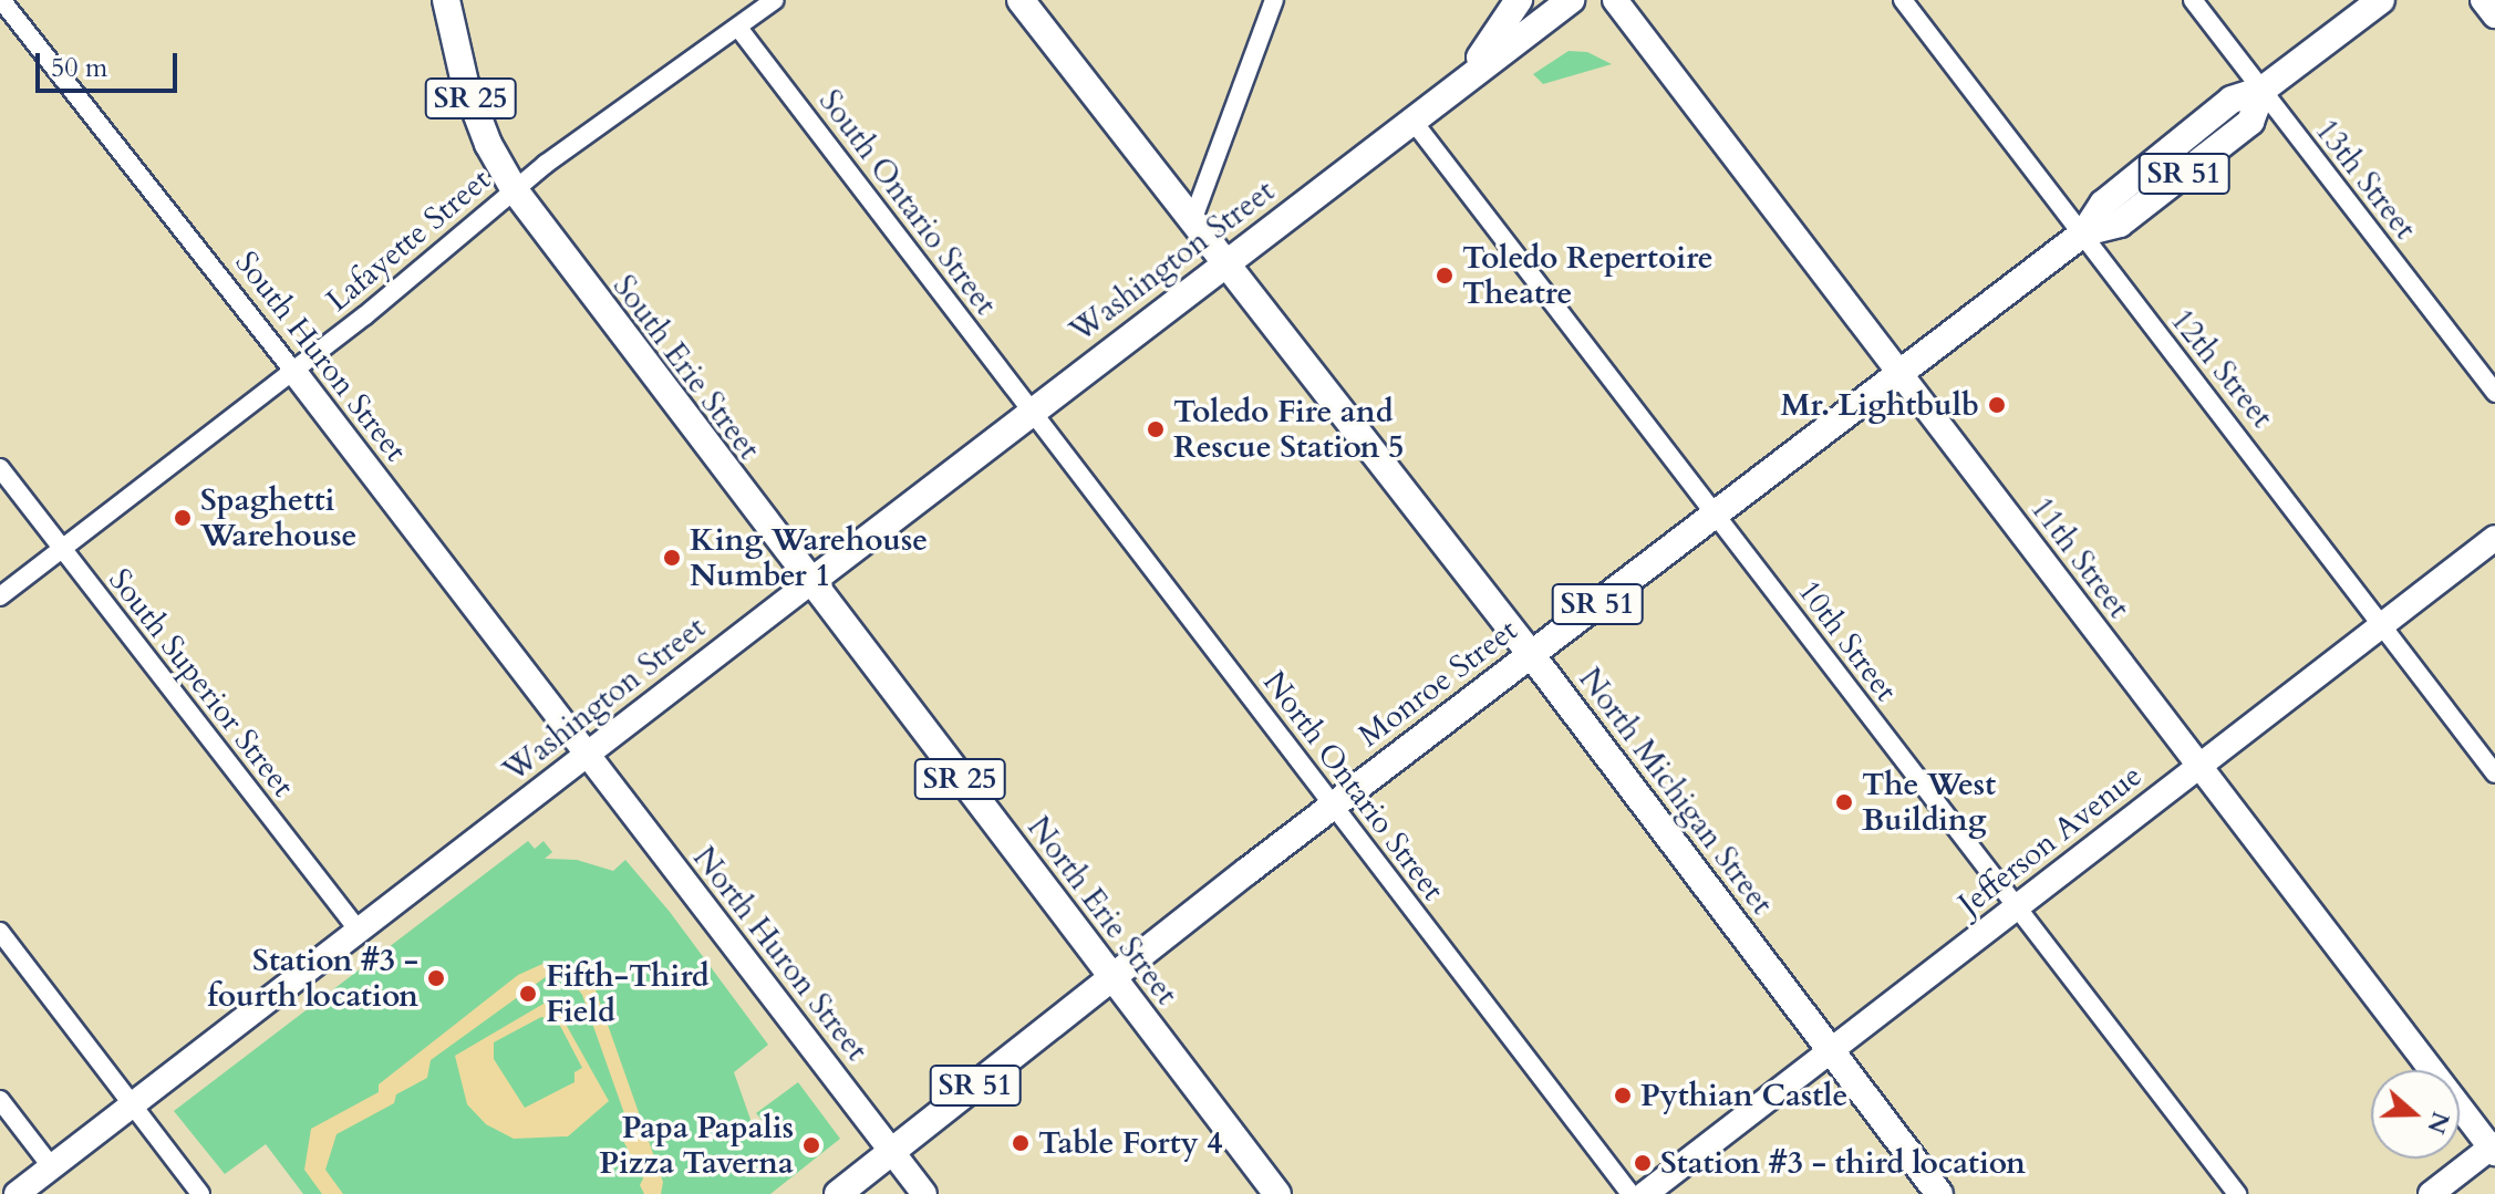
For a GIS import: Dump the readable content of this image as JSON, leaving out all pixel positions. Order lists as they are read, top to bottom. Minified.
{"streets":{"main road":["SR 25","SR 51","Washington Street","South Erie Street","Monroe Street","North Michigan Street","North Erie Street"],"street":["13th Street","South Ontario Street","Lafayette Street","South Huron Street","12th Street","11th Street","10th Street","South Superior Street","North Ontario Street","Jefferson Avenue","North Huron Street"]},"crossings":[["SR 25","Lafayette Street"],["SR 25","South Erie Street"],["13th Street","Monroe Street"],["South Ontario Street","Lafayette Street"],["South Ontario Street","Washington Street"],["South Ontario Street","North Ontario Street"],["Lafayette Street","South Huron Street"],["Lafayette Street","South Erie Street"],["Lafayette Street","South Superior Street"],["Washington Street","South Huron Street"],["Washington Street","South Erie Street"],["Washington Street","10th Street"],["Washington Street","South Superior Street"],["Washington Street","North Ontario Street"],["Washington Street","North Michigan Street"],["Washington Street","North Erie Street"],["Washington Street","North Huron Street"],["South Huron Street","North Huron Street"],["South Erie Street","North Erie Street"],["12th Street","Monroe Street"],["12th Street","Jefferson Avenue"],["11th Street","Monroe Street"],["11th Street","Jefferson Avenue"],["10th Street","Monroe Street"],["10th Street","Jefferson Avenue"],["Monroe Street","North Ontario Street"],["Monroe Street","North Michigan Street"],["Monroe Street","North Erie Street"],["Monroe Street","North Huron Street"],["North Michigan Street","Jefferson Avenue"]],"places":["Toledo Repertoire Theatre","Mr. Lightbulb","Toledo Fire and Rescue Station 5","Spaghetti Warehouse","King Warehouse Number 1","The West Building","Station #3 - fourth location","Fifth-Third Field","Pythian Castle","Table Forty 4","Papa Papalis Pizza Taverna","Station #3 - third location"],"scale_bar":"50 m","north":"right"}
